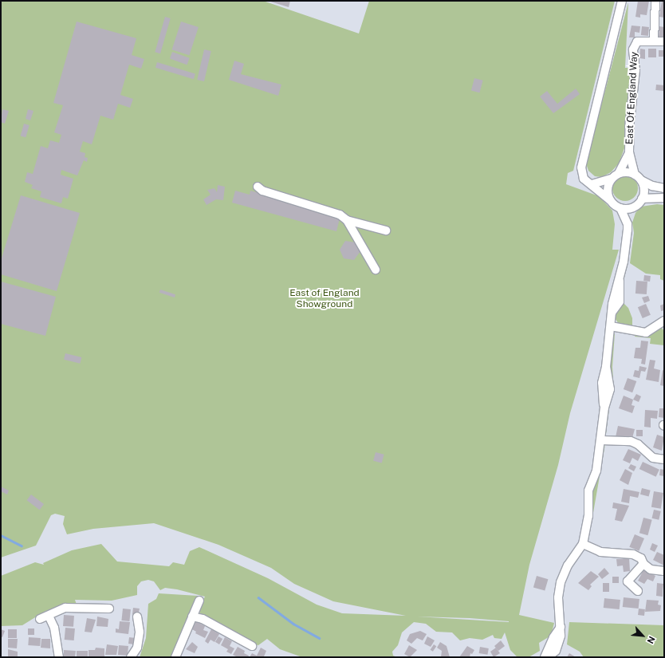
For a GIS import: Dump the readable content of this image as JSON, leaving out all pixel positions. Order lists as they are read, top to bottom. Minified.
{"streets":{"street":["East Of England Way"]},"parks":["East of England Showground"],"north":"bottom right"}
